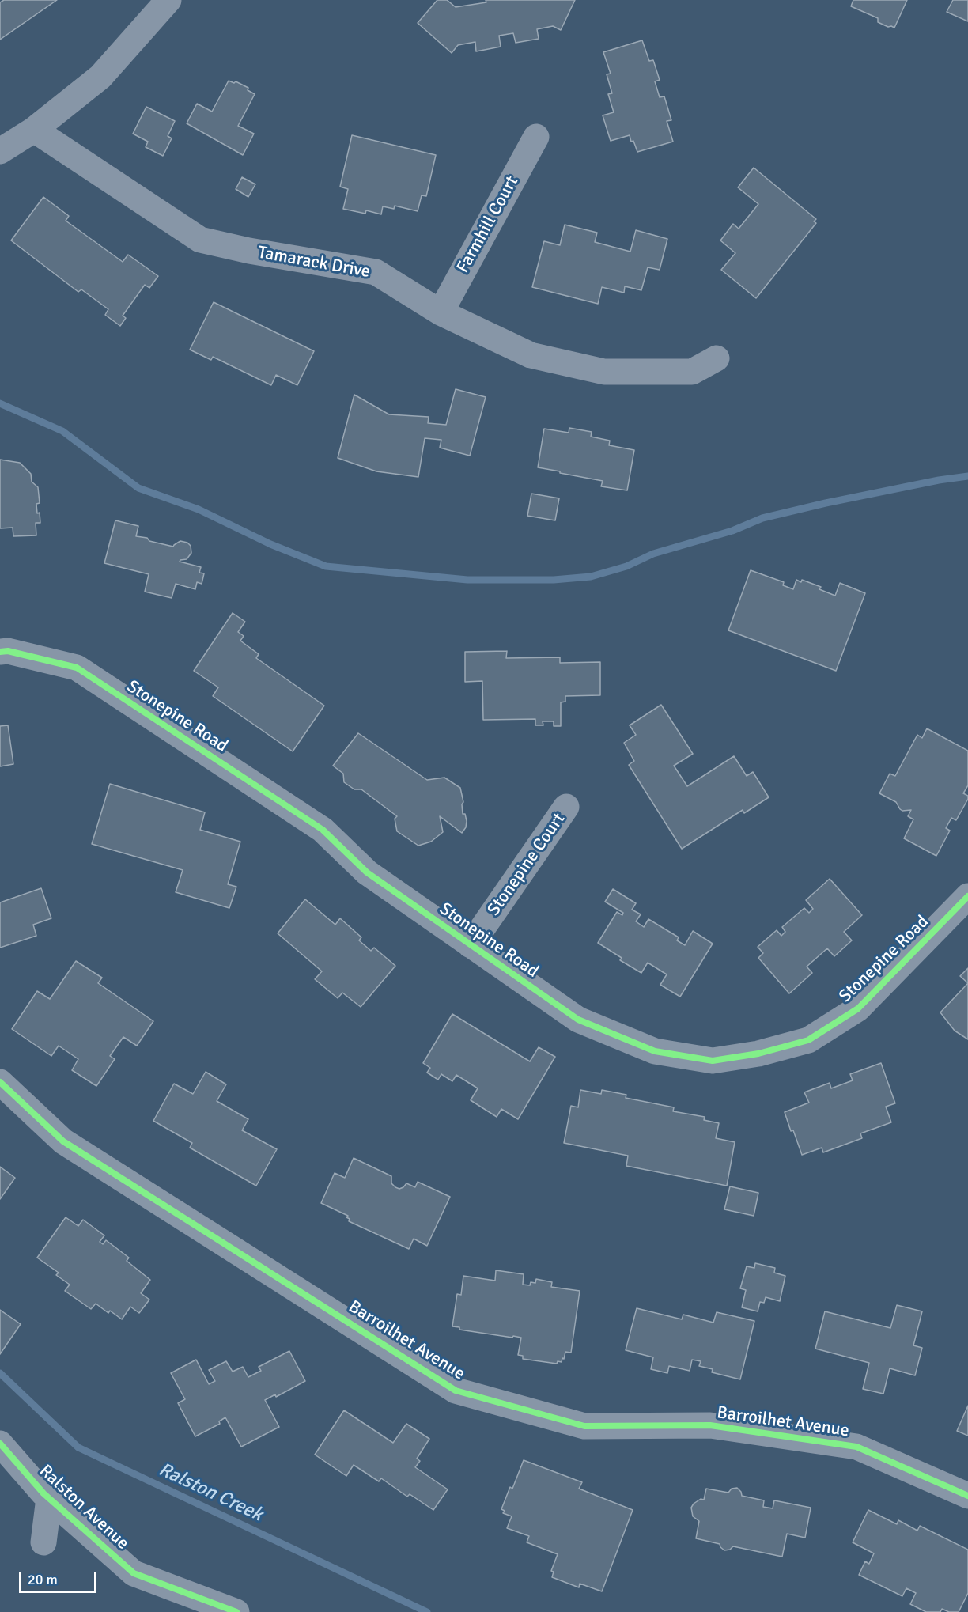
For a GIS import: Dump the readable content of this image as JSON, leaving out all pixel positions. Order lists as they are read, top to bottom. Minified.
{"streets":{"street":["Farmhill Court","Tamarack Drive","Stonepine Road","Stonepine Court","Barroilhet Avenue","Ralston Avenue"]},"crossings":[["Farmhill Court","Tamarack Drive"],["Stonepine Road","Stonepine Court"]],"water":["Ralston Creek"],"scale_bar":"20 m"}
